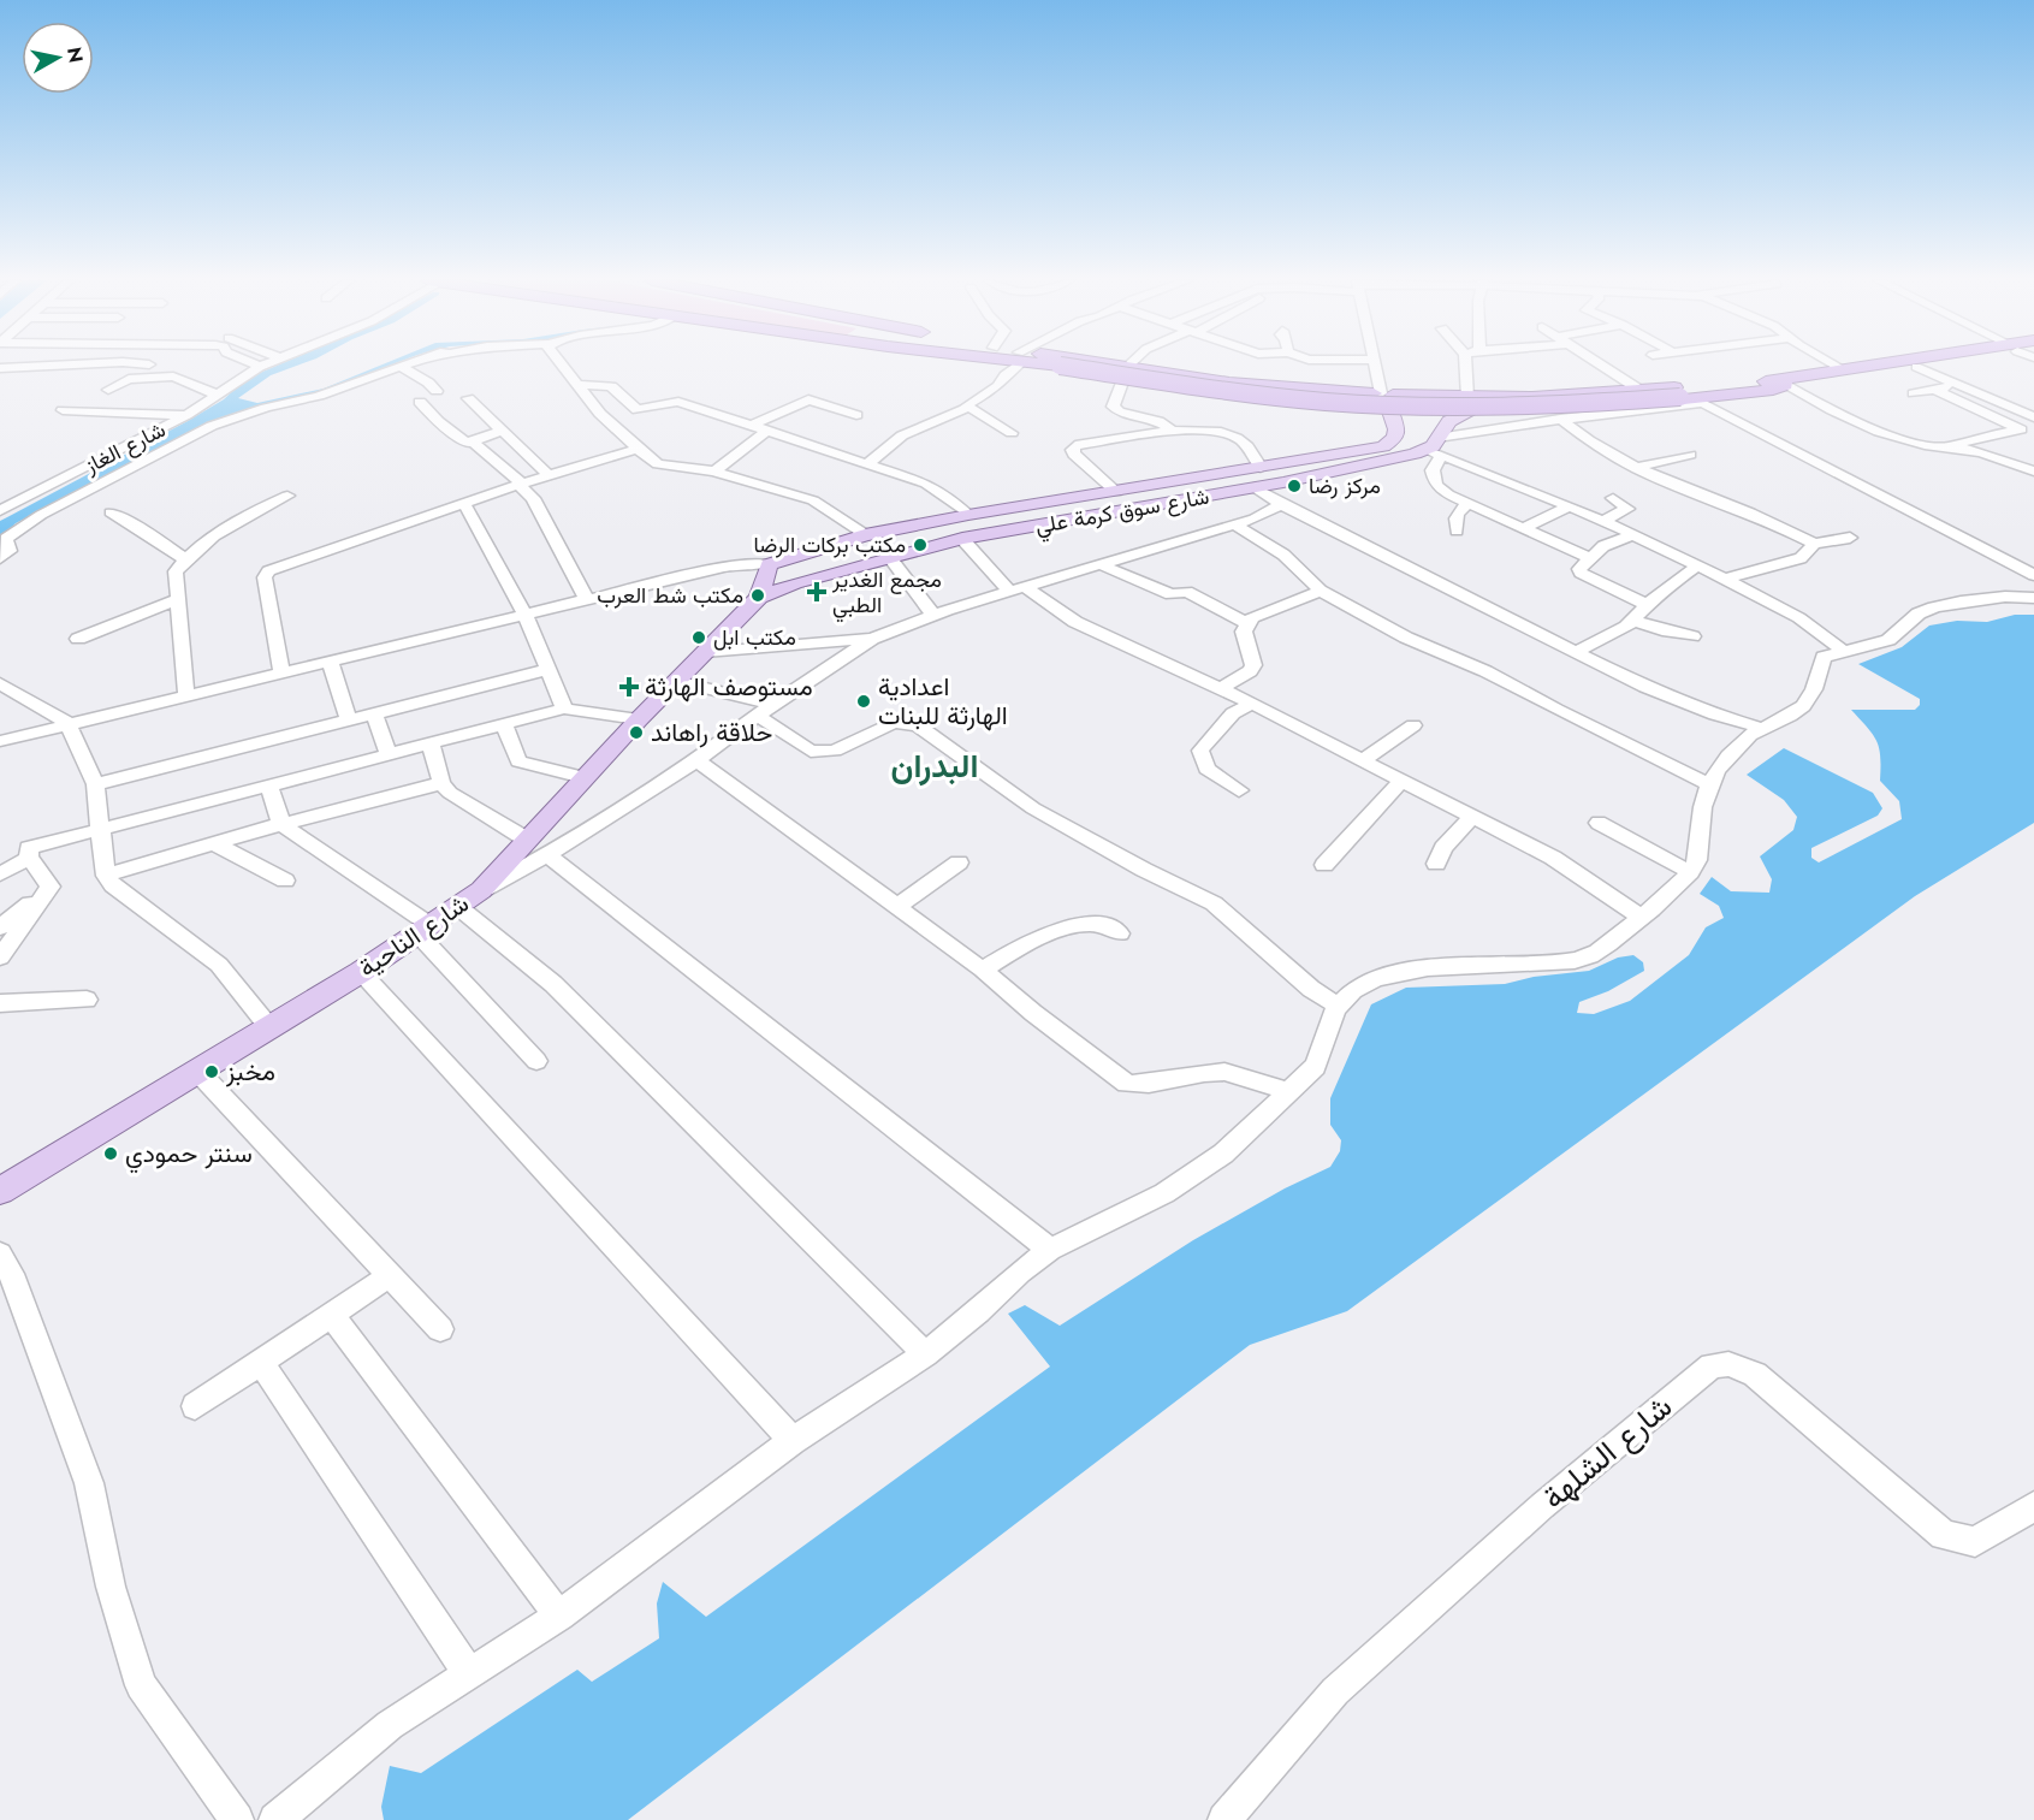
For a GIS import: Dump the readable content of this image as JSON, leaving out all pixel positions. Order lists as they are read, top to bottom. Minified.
{"streets":{"main road":["شارع سوق كرمة علي","شارع الناحية"],"street":["شارع الغاز","شارع الشلهة"]},"crossings":[["شارع سوق كرمة علي","شارع الناحية"]],"districts":["البدران"],"places":{"other":["مركز رضا","مكتب بركات الرضا","مكتب شط العرب","مكتب ابل","اعدادية الهارثة للبنات","حلاقة راهاند","مخبز","سنتر حمودي"],"health":["مجمع الغدير الطبي","مستوصف الهارثة"]},"north":"right"}
